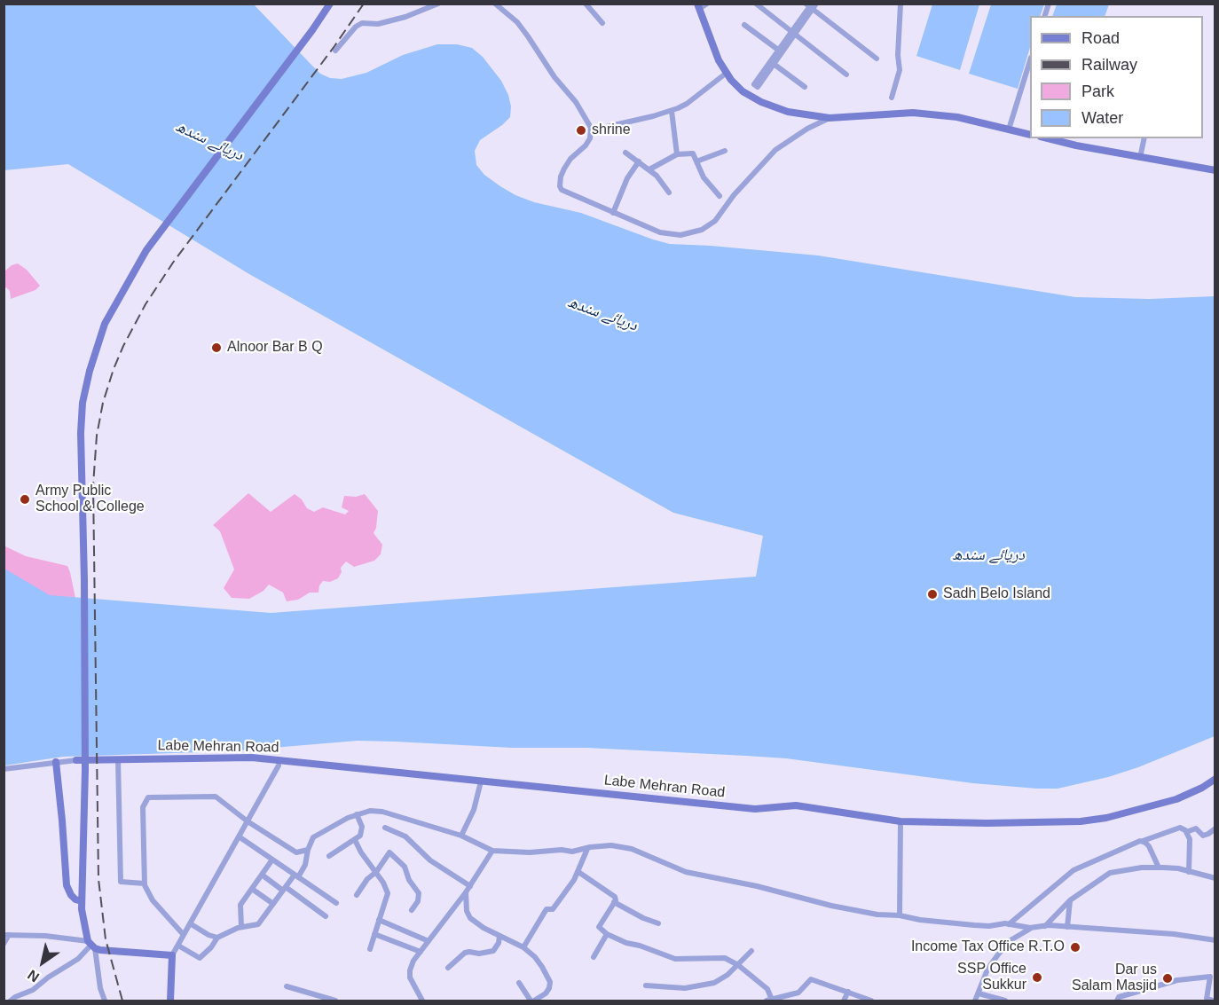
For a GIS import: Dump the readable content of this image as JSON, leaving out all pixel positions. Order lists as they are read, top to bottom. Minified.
{"streets":{"main road":["Labe Mehran Road"]},"water":["دریائے سندھ"],"places":["shrine","Alnoor Bar B Q","Army Public School & College","Sadh Belo Island","Income Tax Office R.T.O","SSP Office Sukkur","Dar us Salam Masjid"],"legend":["Road","Railway","Park","Water"],"north":"bottom left"}
